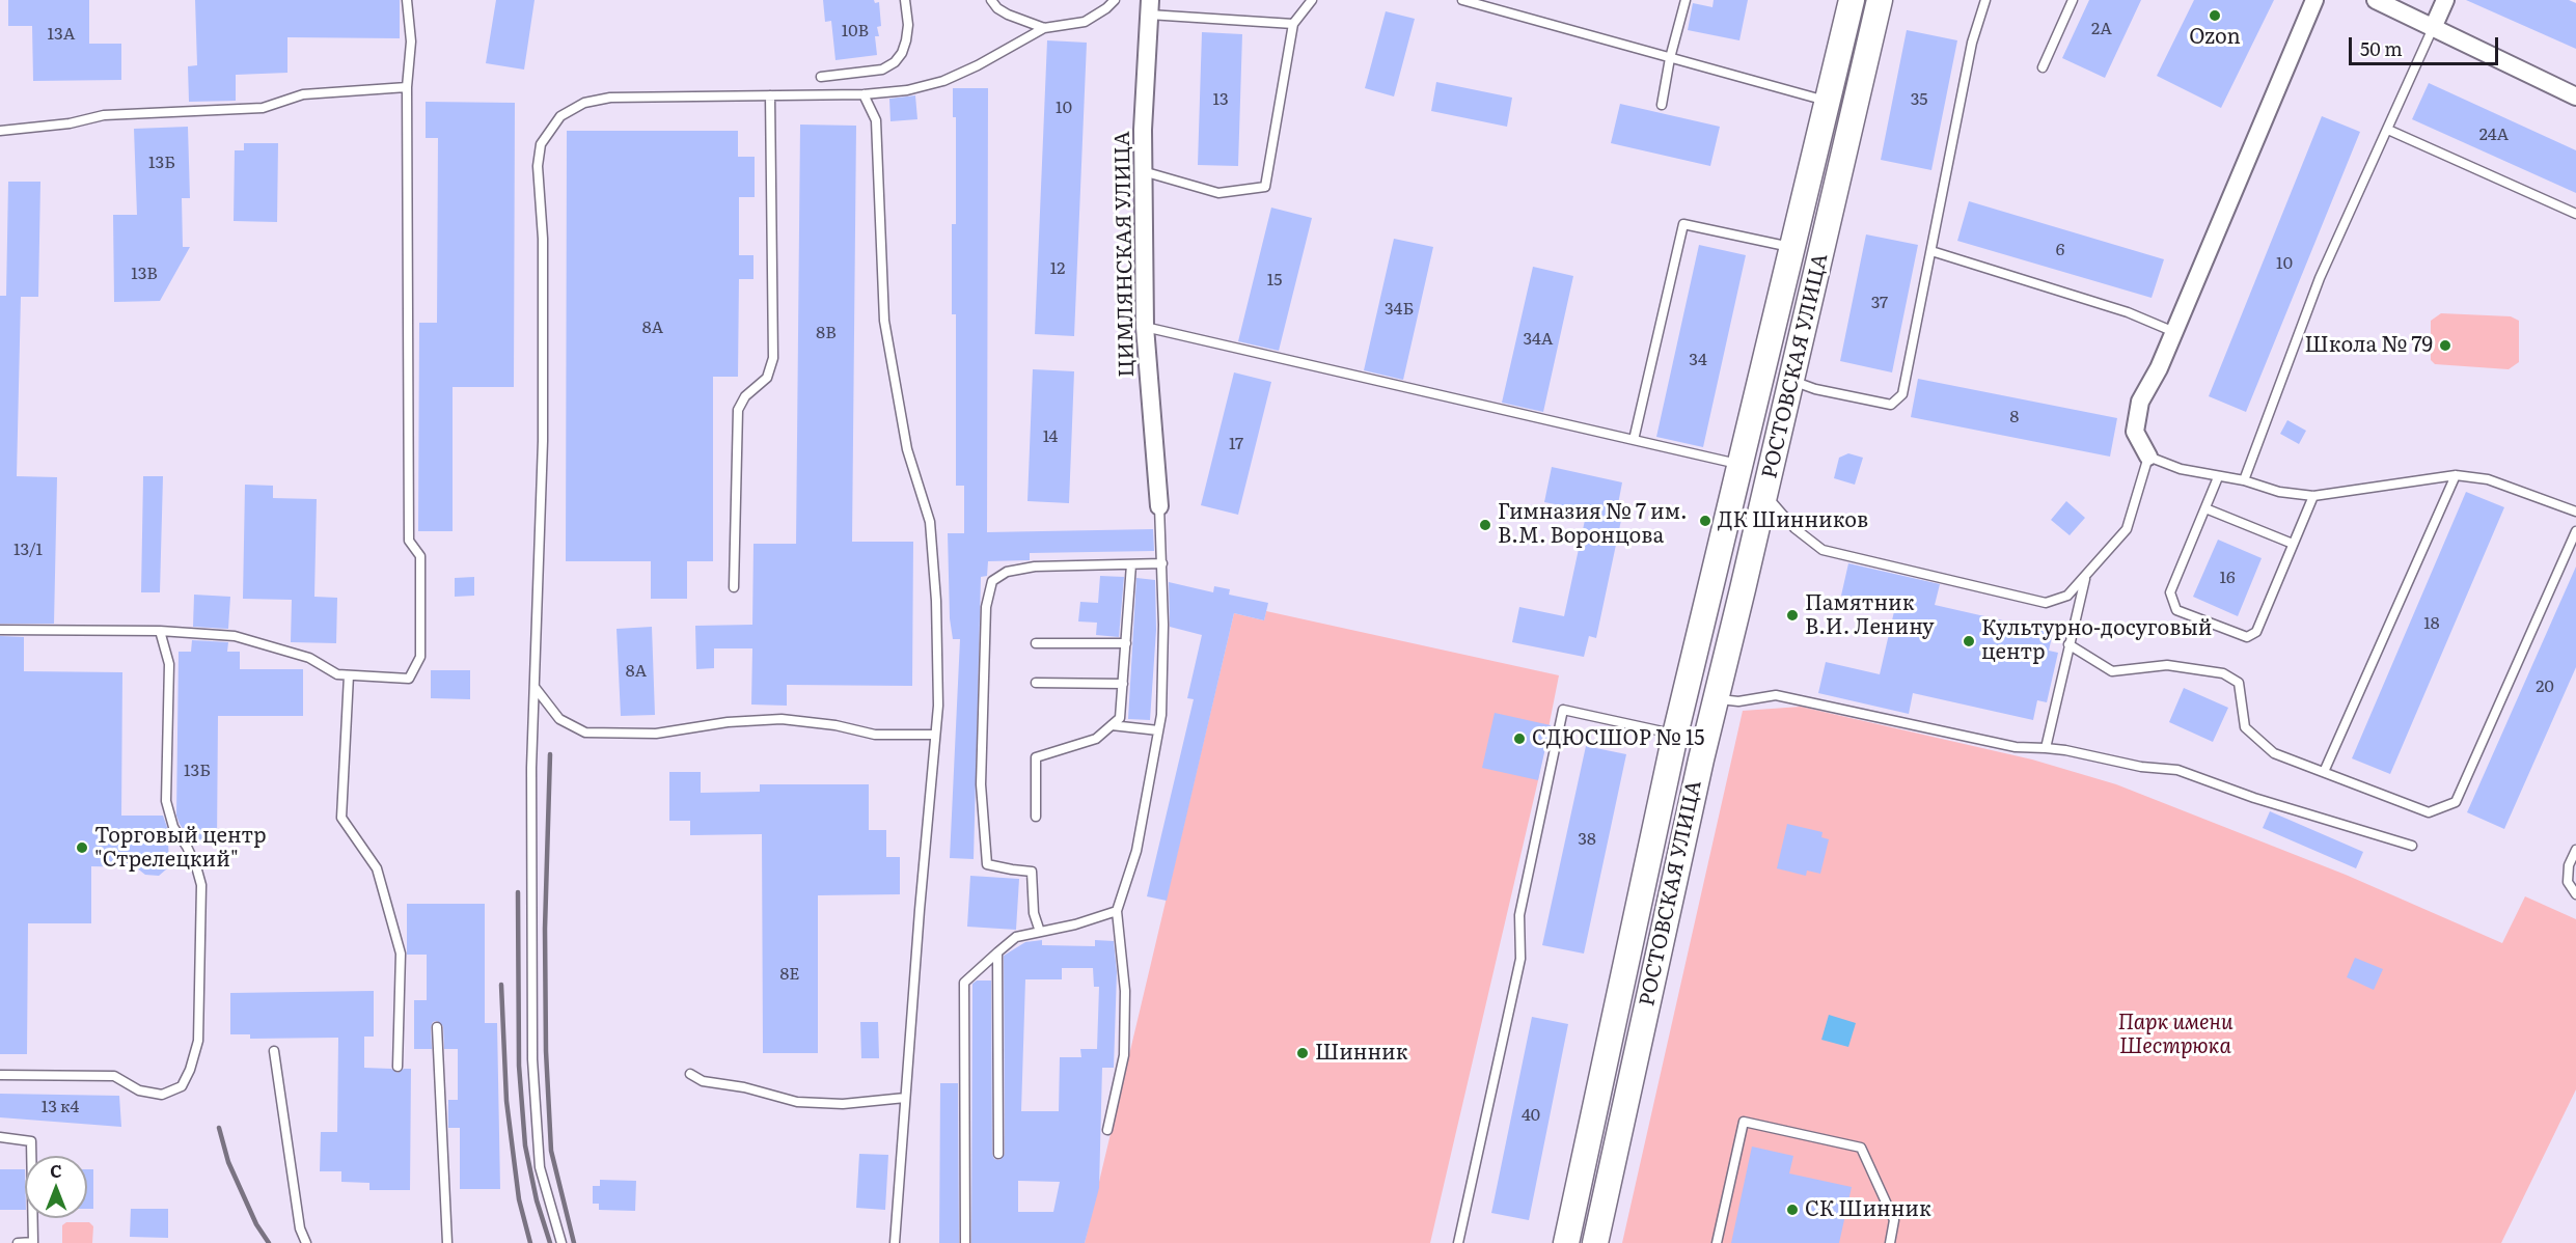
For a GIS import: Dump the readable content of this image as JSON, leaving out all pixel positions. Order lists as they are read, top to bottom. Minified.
{"streets":{"street":["ЦИМЛЯНСКАЯ УЛИЦА","РОСТОВСКАЯ УЛИЦА"]},"parks":["Парк имени Шестрюка"],"places":["Ozon","Школа № 79","ДК Шинников","Гимназия № 7 им. В.М. Воронцова","Памятник В.И. Ленину","Культурно-досуговый центр","СДЮСШОР № 15","Торговый центр \"Стрелецкий\"","Шинник","СК Шинник"],"house_numbers":["2А","10В","13А","13","35","10","24А","13Б","6","10","12","13В","15","37","34Б","8А","8В","34А","34","8","14","17","13/1","16","18","8А","20","13Б","38","8Е","13 к4","40"],"scale_bar":"50 m","north":"top"}
